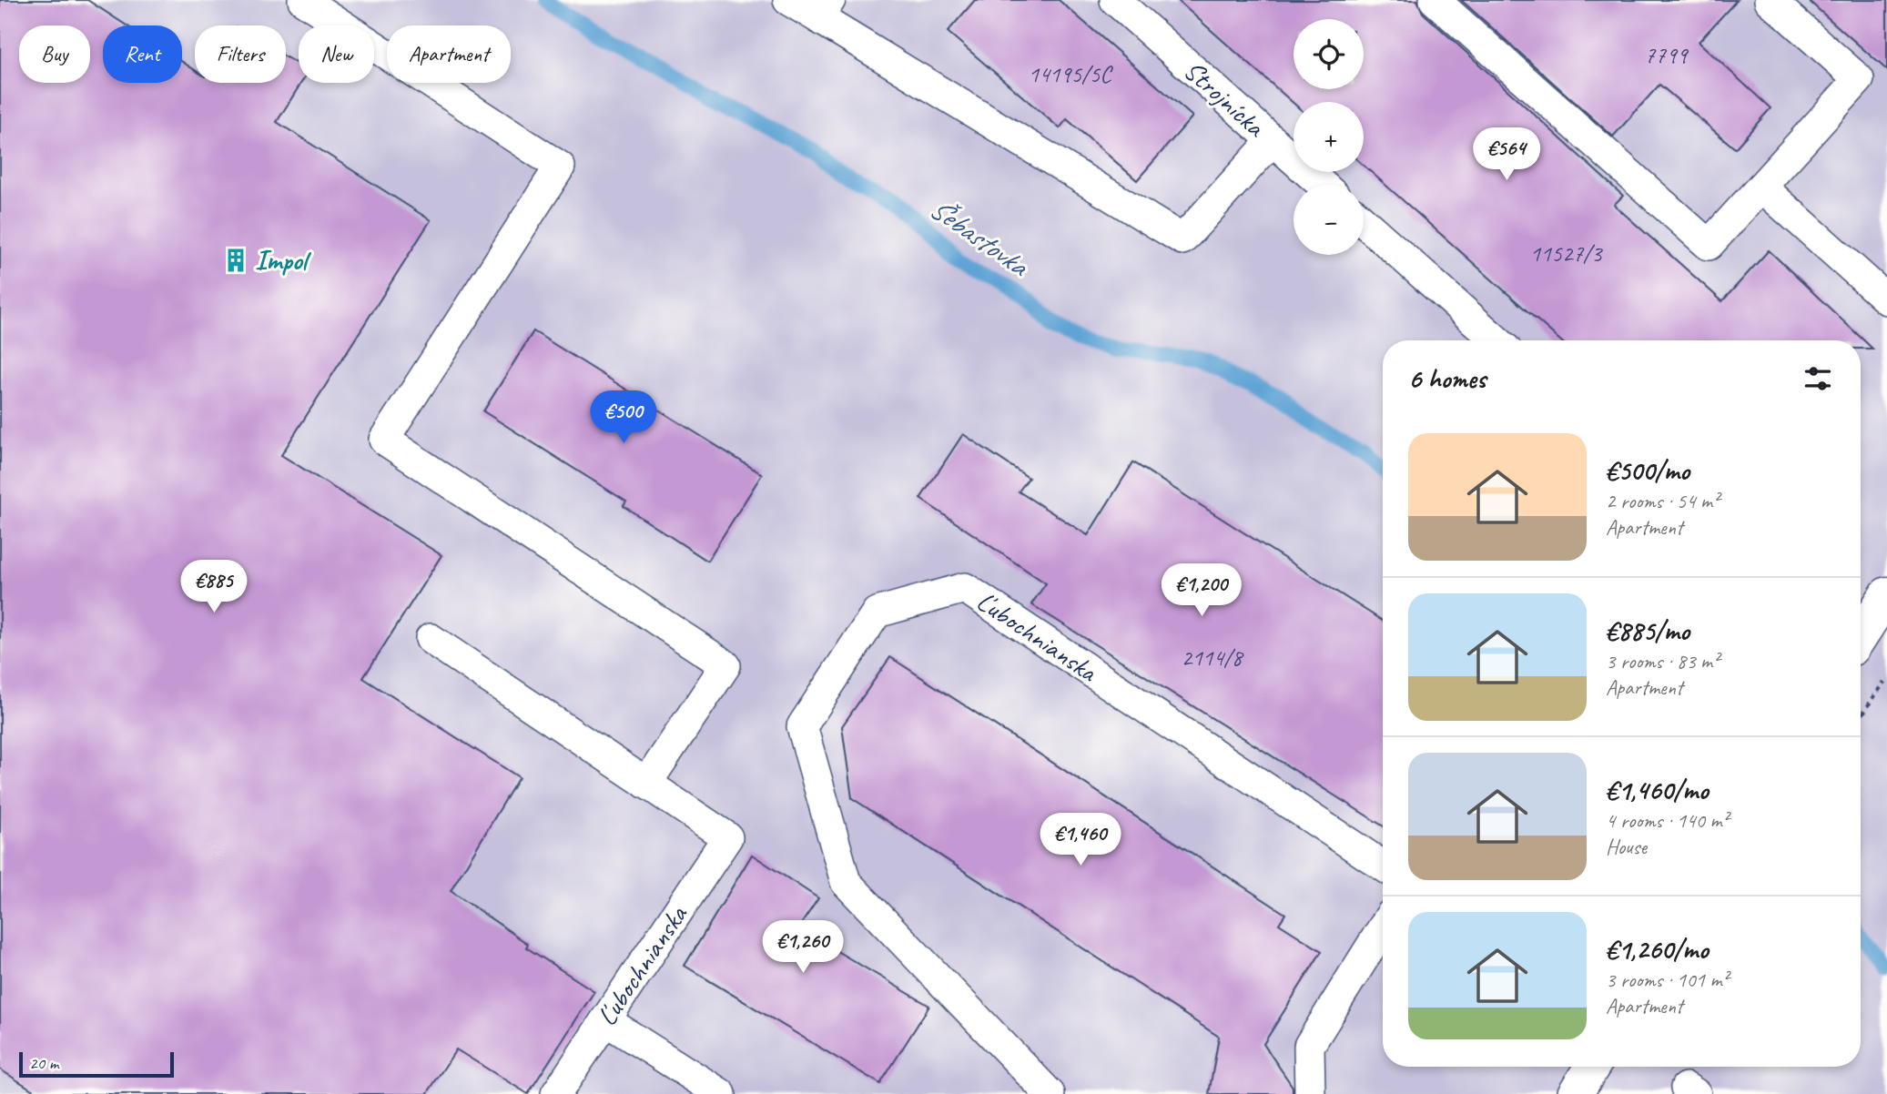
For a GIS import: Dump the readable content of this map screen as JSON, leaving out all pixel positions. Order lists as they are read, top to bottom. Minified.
{"streets":{"lane":["Strojnícka","Ľubochnianska"]},"water":["Šebastovka"],"places":{"building":["Impol"]},"house_numbers":["7799","14195/5C","11527/3","2114/8"],"scale_bar":"20 m","page":{"map_buttons":["+","−"],"chip":["Buy","Rent","Filters","New","Apartment"],"price":["€564","€500","€885","€1,200","€1,460","€1,260"],"heading":"6 homes","list":[{"name":"€500/mo","note":"2 rooms · 54 m² · Apartment"},{"name":"€885/mo","note":"3 rooms · 83 m² · Apartment"},{"name":"€1,460/mo","note":"4 rooms · 140 m² · House"},{"name":"€1,260/mo","note":"3 rooms · 101 m² · Apartment"}],"scale":"20 m"}}
